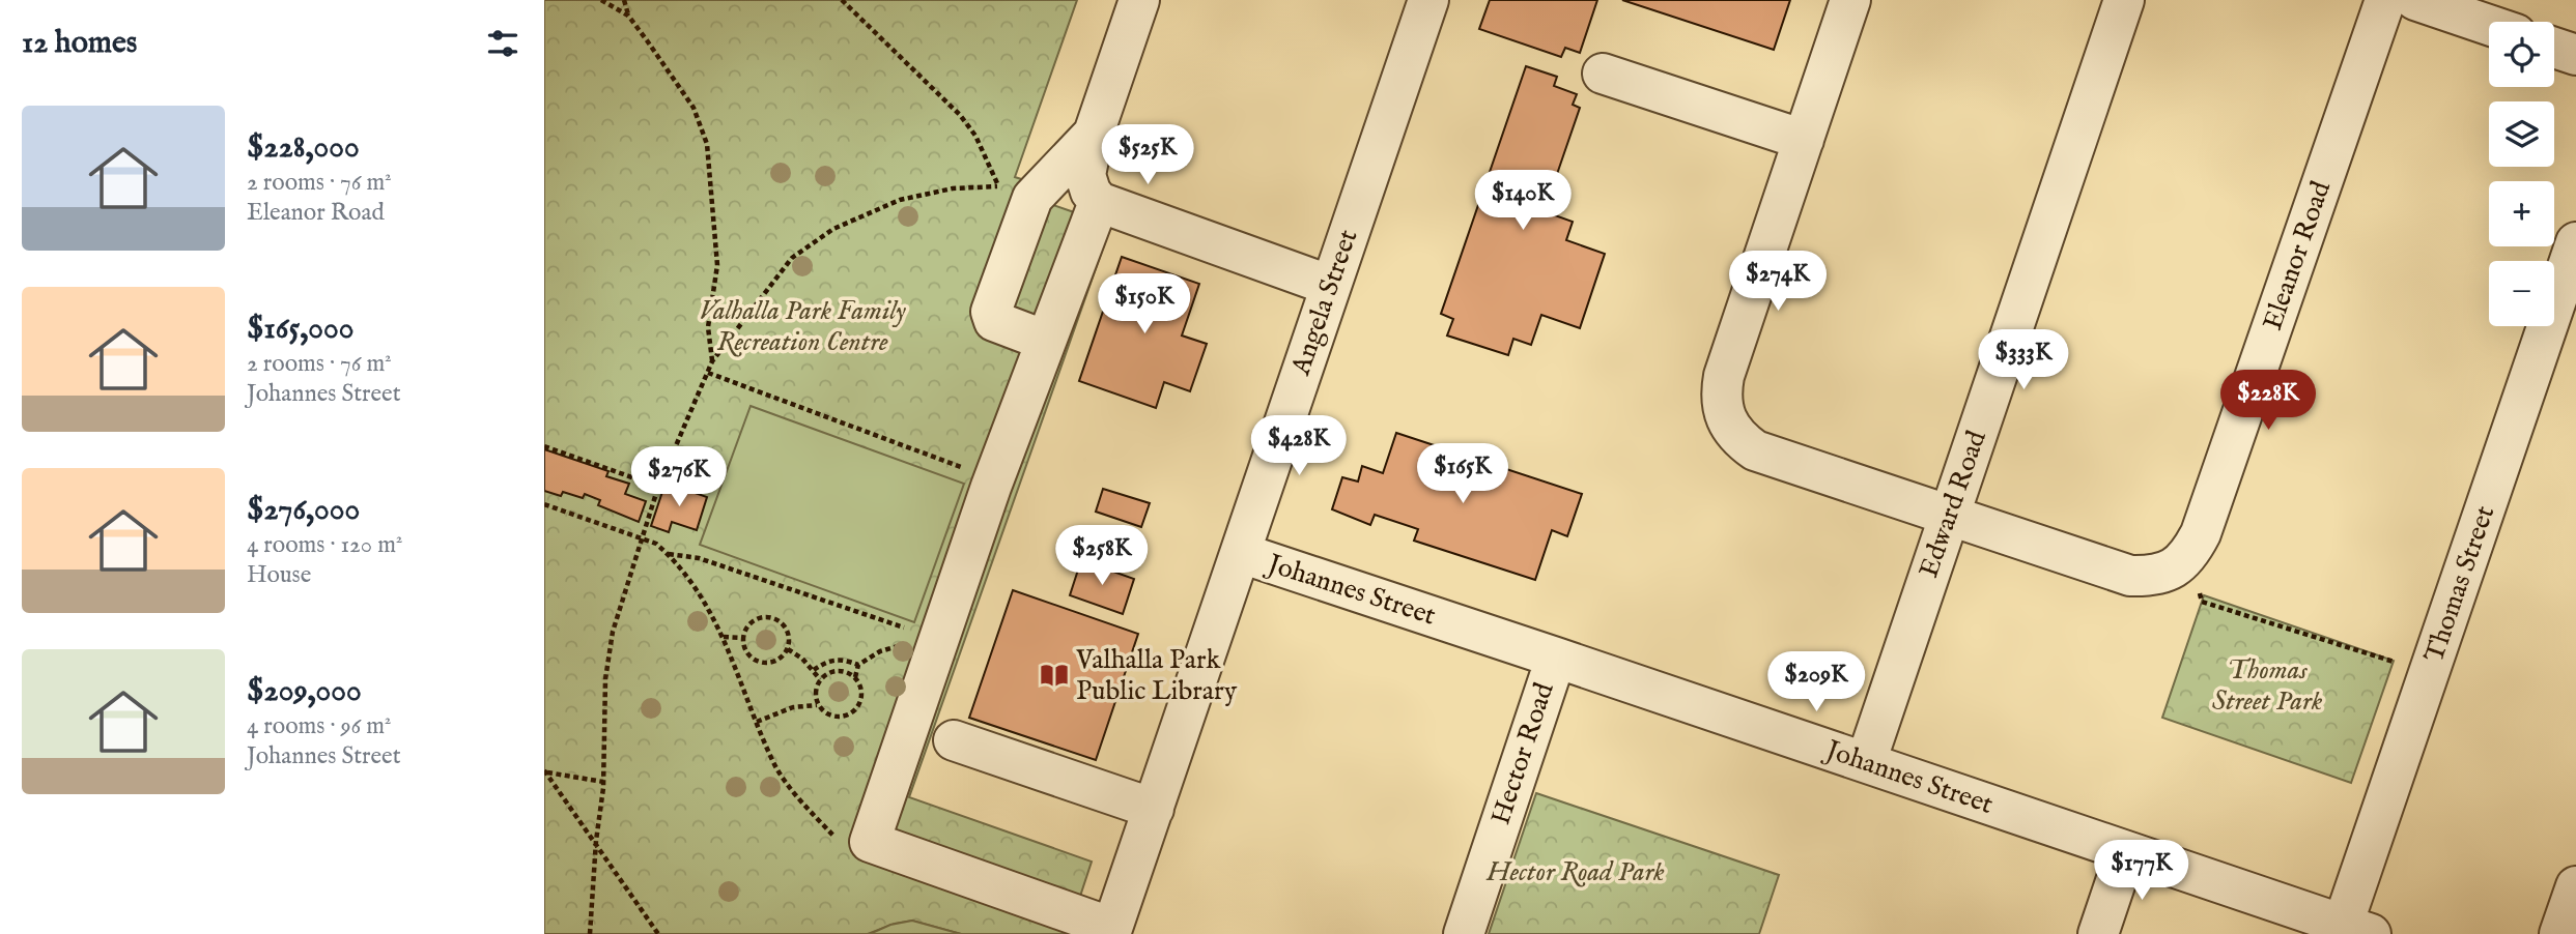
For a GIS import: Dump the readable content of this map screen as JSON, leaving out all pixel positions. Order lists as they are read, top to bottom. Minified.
{"streets":{"street":["Eleanor Road","Angela Street","Edward Road","Thomas Street","Johannes Street","Hector Road"]},"crossings":[["Angela Street","Johannes Street"],["Edward Road","Johannes Street"],["Thomas Street","Johannes Street"],["Johannes Street","Hector Road"]],"parks":["Valhalla Park Family Recreation Centre","Thomas Street Park","Hector Road Park"],"places":{"library":["Valhalla Park Public Library"]},"page":{"heading":"12 homes","map_buttons":["+","−"],"list":[{"name":"$228,000","note":"2 rooms · 76 m² · Eleanor Road"},{"name":"$165,000","note":"2 rooms · 76 m² · Johannes Street"},{"name":"$276,000","note":"4 rooms · 120 m² · House"},{"name":"$209,000","note":"4 rooms · 96 m² · Johannes Street"}],"price":["$525K","$140K","$274K","$150K","$333K","$228K","$428K","$165K","$276K","$258K","$209K","$177K"]}}
